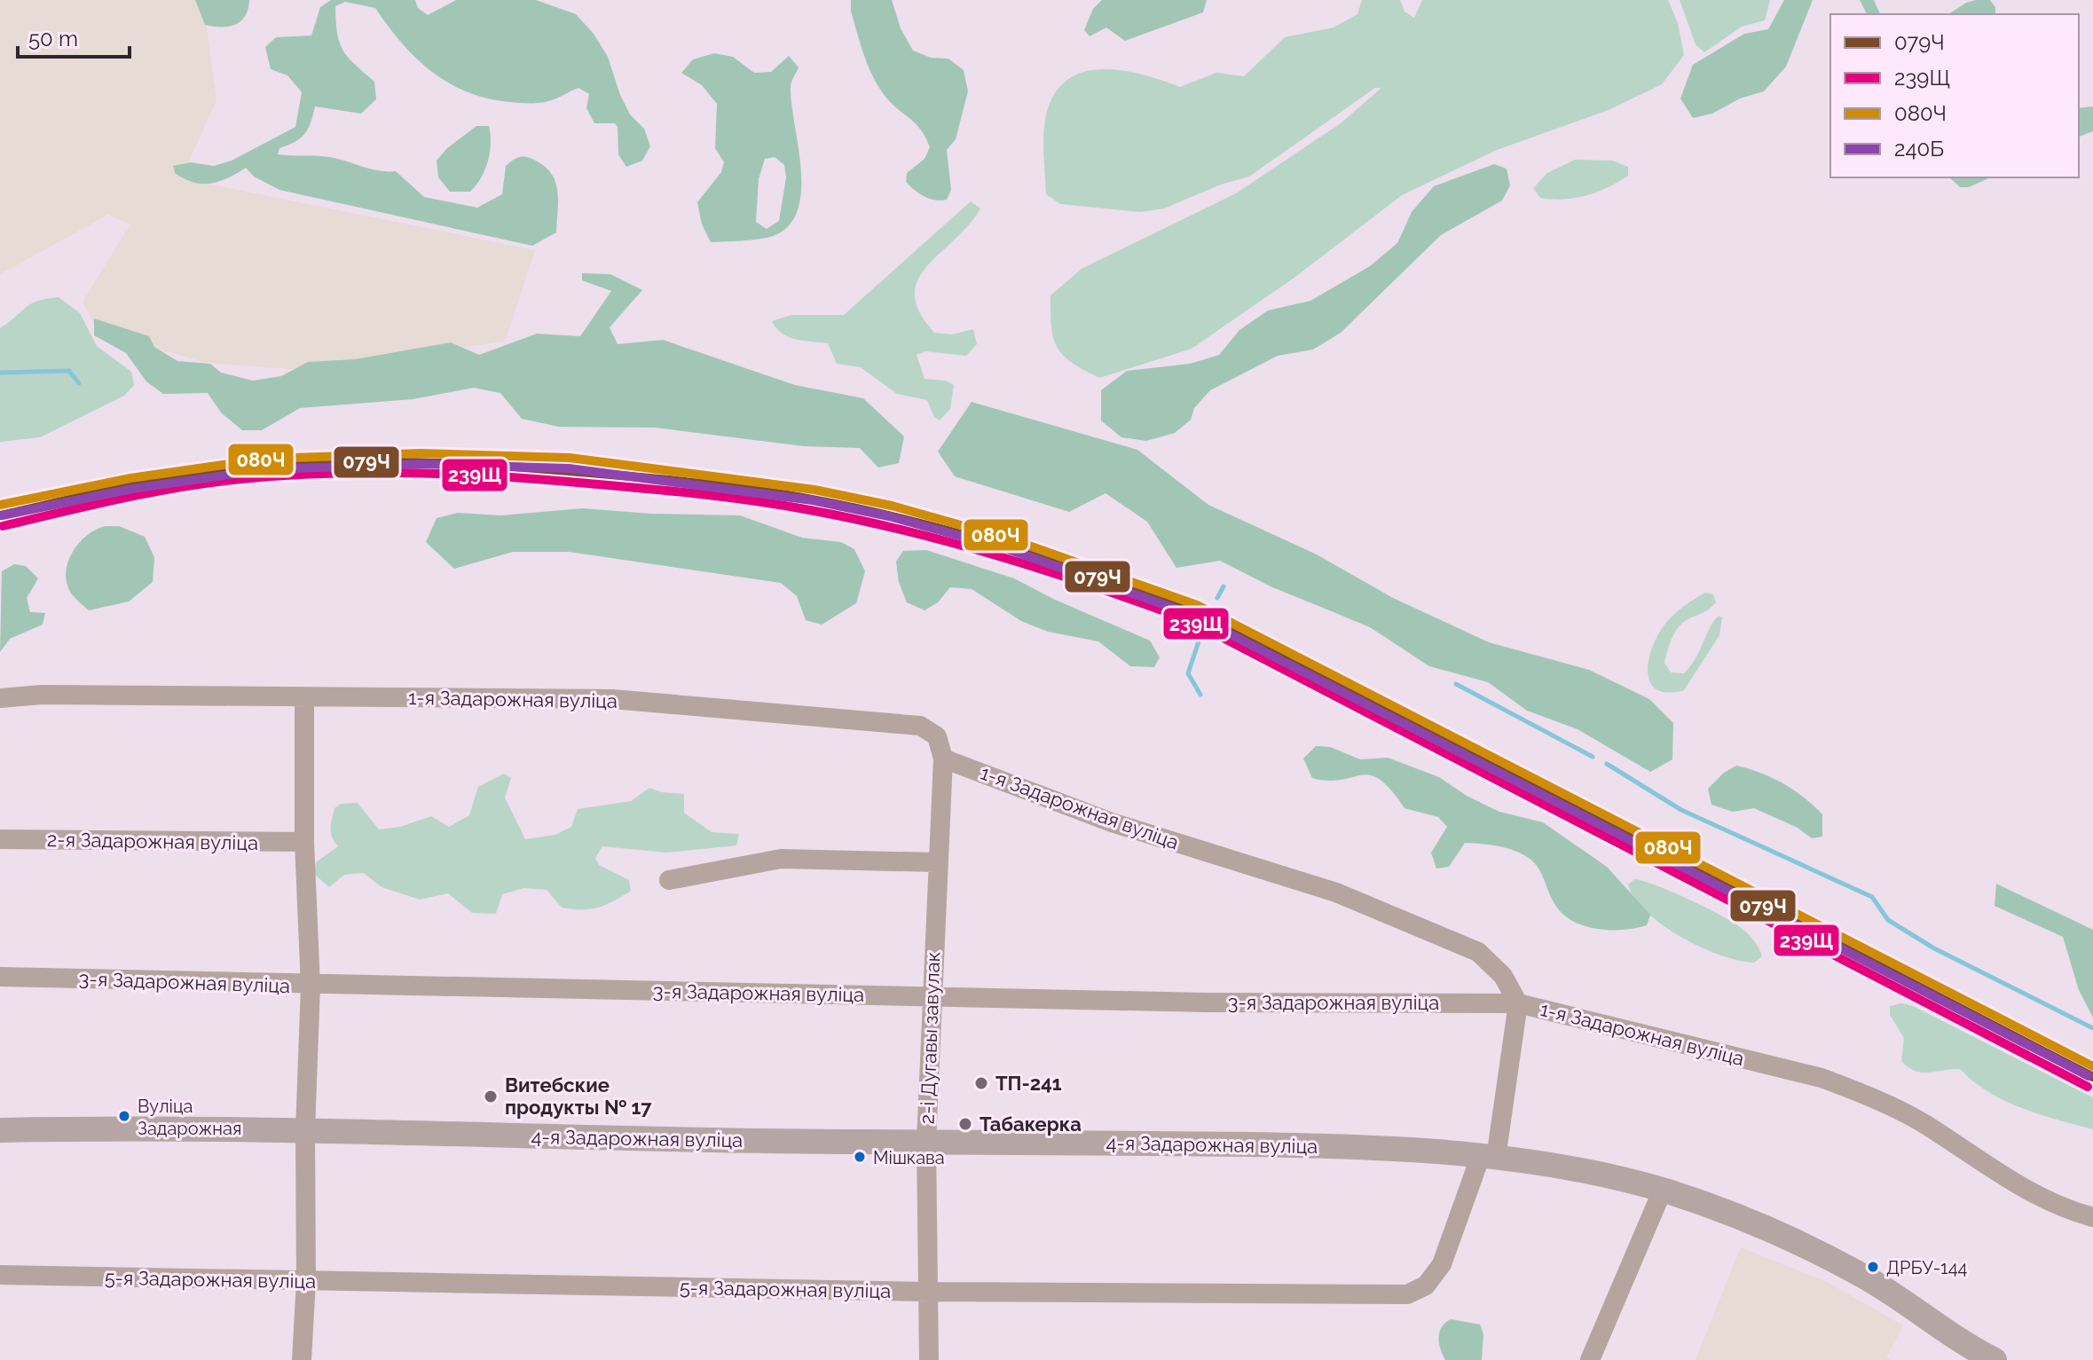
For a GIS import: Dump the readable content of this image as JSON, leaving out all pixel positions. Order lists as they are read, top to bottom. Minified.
{"streets":{"main road":["4-я Задарожная вуліца"],"street":["1-я Задарожная вуліца","2-я Задарожная вуліца","3-я Задарожная вуліца","2-і Дугавы завулак","5-я Задарожная вуліца"]},"crossings":[["1-я Задарожная вуліца","3-я Задарожная вуліца"],["1-я Задарожная вуліца","2-і Дугавы завулак"],["1-я Задарожная вуліца","5-я Задарожная вуліца"],["3-я Задарожная вуліца","2-і Дугавы завулак"],["3-я Задарожная вуліца","5-я Задарожная вуліца"],["2-і Дугавы завулак","4-я Задарожная вуліца"],["2-і Дугавы завулак","5-я Задарожная вуліца"],["4-я Задарожная вуліца","5-я Задарожная вуліца"]],"places":["ТП-241","Витебские продукты № 17","Вуліца Задарожная","Табакерка","Мішкава","ДРБУ-144"],"lines":["transit line 080Ч","transit line 079Ч","transit line 240Б","transit line 239Щ"],"legend":["079Ч","239Щ","080Ч","240Б"],"scale_bar":"50 m"}
